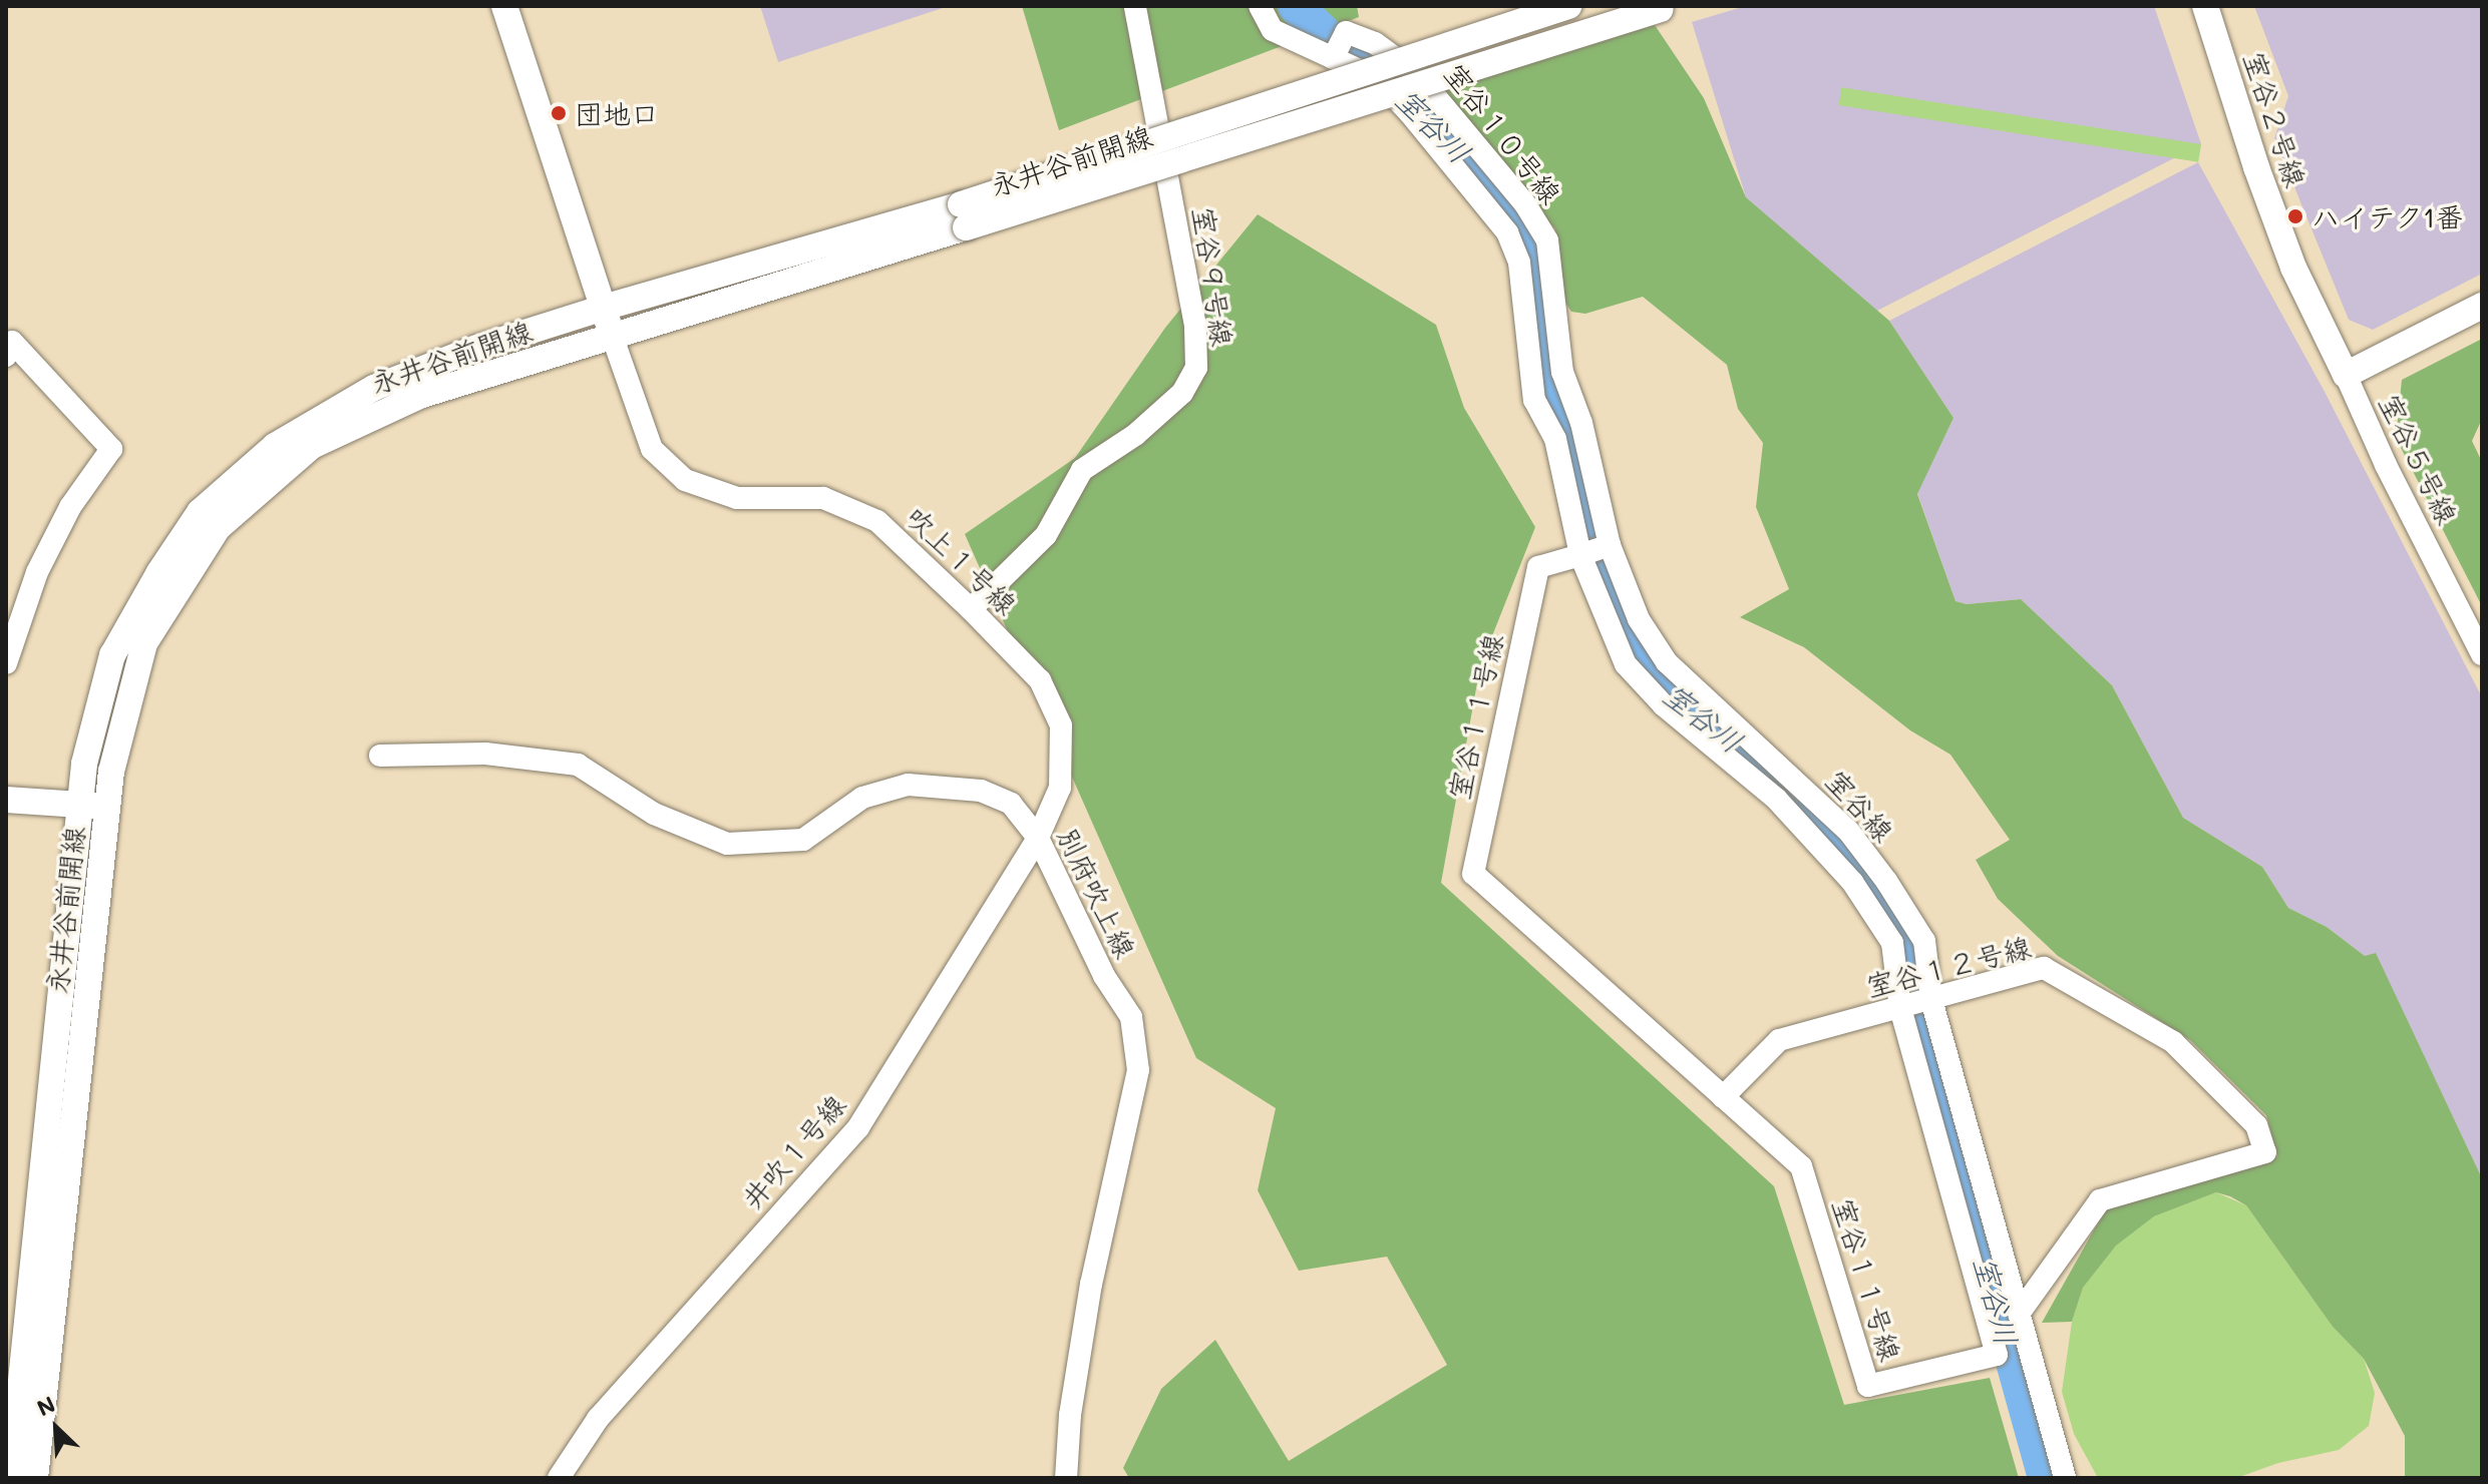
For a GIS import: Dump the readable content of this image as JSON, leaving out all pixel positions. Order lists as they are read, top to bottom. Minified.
{"streets":{"street":["室谷２号線","室谷１０号線","永井谷前開線","室谷９号線","室谷５号線","吹上１号線","室谷１１号線","室谷線","別府吹上線","室谷１２号線","井吹１号線"]},"crossings":[["室谷２号線","室谷５号線"],["室谷１０号線","室谷線"],["永井谷前開線","吹上１号線"],["室谷９号線","吹上１号線"],["吹上１号線","別府吹上線"],["吹上１号線","井吹１号線"],["室谷１１号線","室谷１２号線"],["室谷線","室谷１２号線"],["別府吹上線","井吹１号線"]],"water":["室谷川"],"places":["団地口","ハイテク1番"],"north":"top left"}
